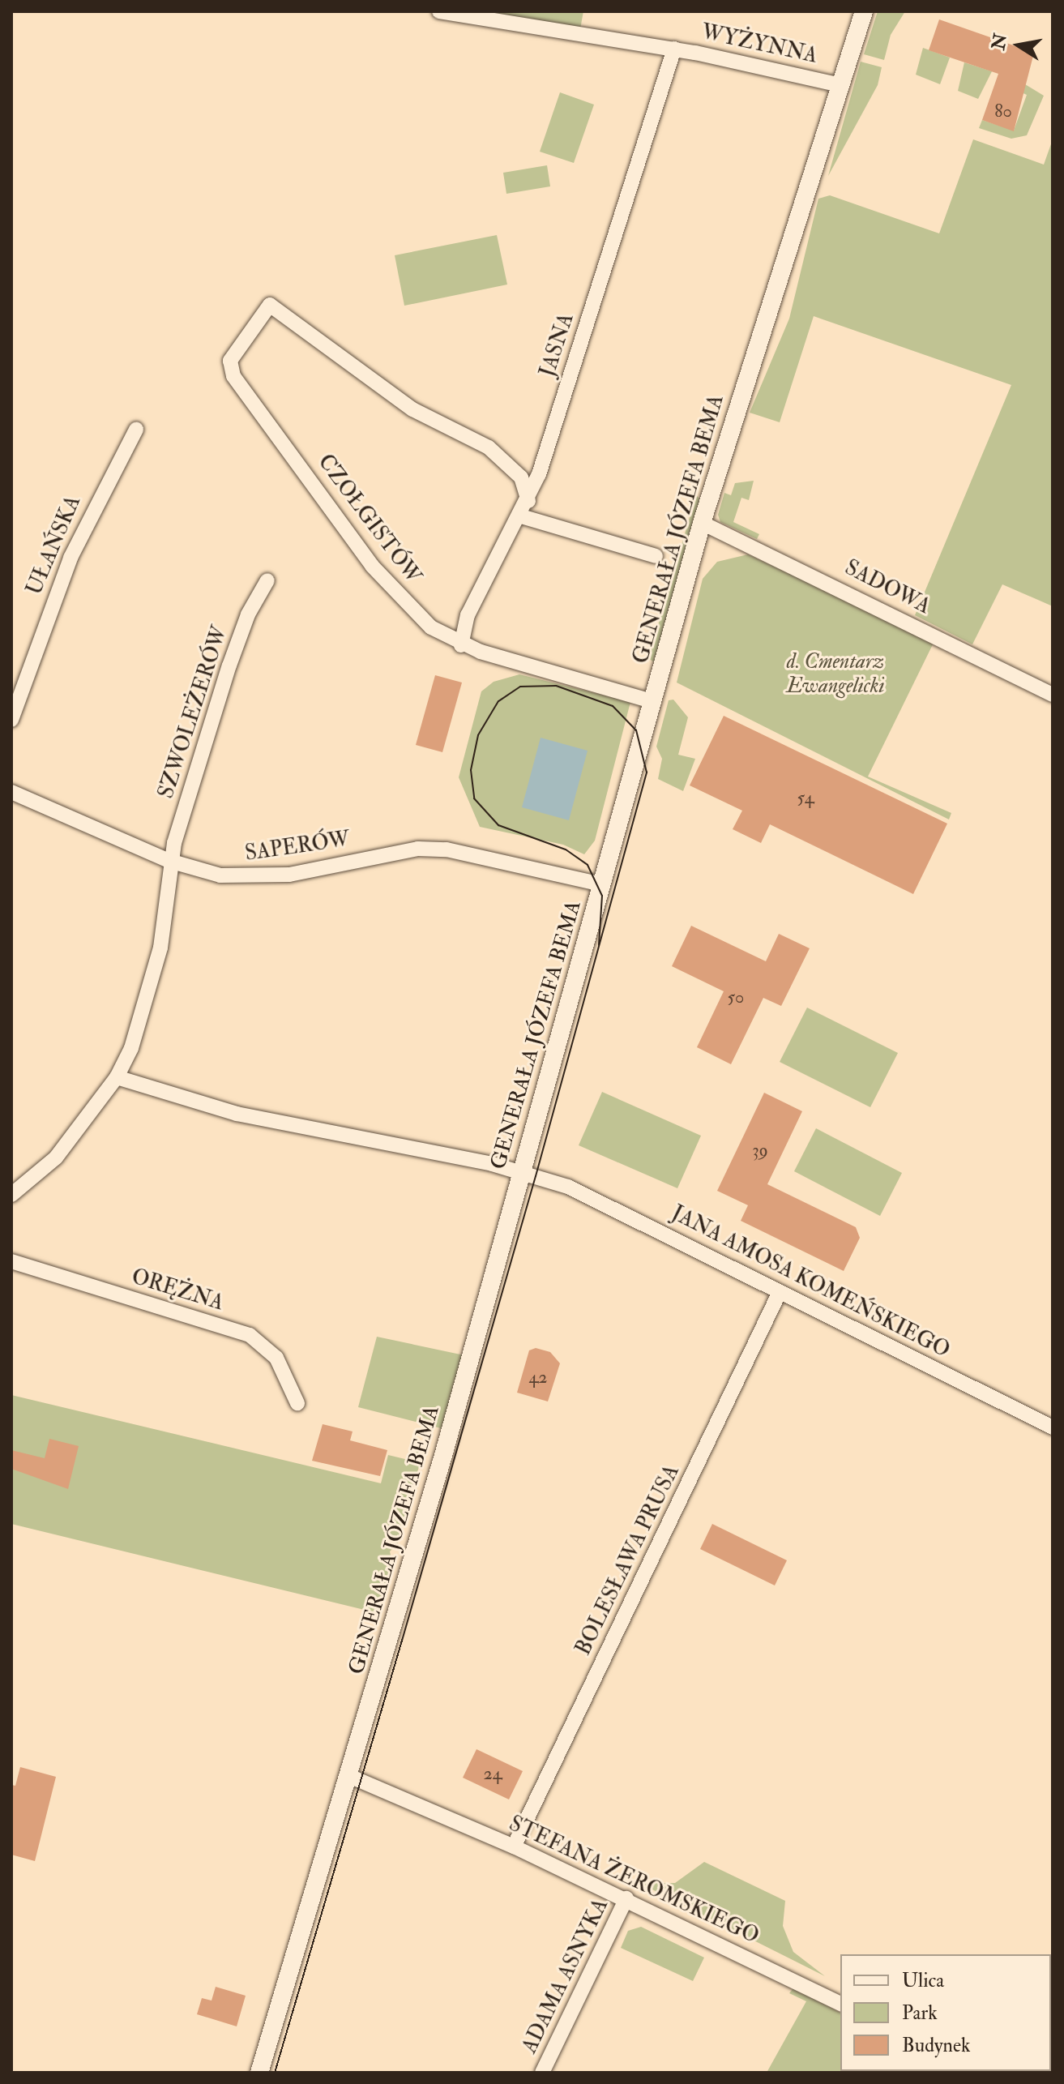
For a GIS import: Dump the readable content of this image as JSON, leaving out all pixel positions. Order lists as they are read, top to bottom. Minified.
{"streets":{"street":["WYŻYNNA","JASNA","CZOŁGISTÓW","GENERAŁA JÓZEFA BEMA","UŁAŃSKA","SADOWA","SZWOLEŻERÓW","SAPERÓW","JANA AMOSA KOMEŃSKIEGO","ORĘŻNA","BOLESŁAWA PRUSA","STEFANA ŻEROMSKIEGO","ADAMA ASNYKA"]},"crossings":[["WYŻYNNA","JASNA"],["WYŻYNNA","GENERAŁA JÓZEFA BEMA"],["JASNA","CZOŁGISTÓW"],["CZOŁGISTÓW","GENERAŁA JÓZEFA BEMA"],["GENERAŁA JÓZEFA BEMA","SADOWA"],["GENERAŁA JÓZEFA BEMA","SAPERÓW"],["GENERAŁA JÓZEFA BEMA","JANA AMOSA KOMEŃSKIEGO"],["GENERAŁA JÓZEFA BEMA","STEFANA ŻEROMSKIEGO"],["SZWOLEŻERÓW","SAPERÓW"],["SZWOLEŻERÓW","JANA AMOSA KOMEŃSKIEGO"],["JANA AMOSA KOMEŃSKIEGO","BOLESŁAWA PRUSA"],["BOLESŁAWA PRUSA","STEFANA ŻEROMSKIEGO"],["STEFANA ŻEROMSKIEGO","ADAMA ASNYKA"]],"parks":["d. Cmentarz Ewangelicki"],"house_numbers":["80","54","50","39","42","24"],"legend":["Ulica","Park","Budynek"],"north":"left"}
